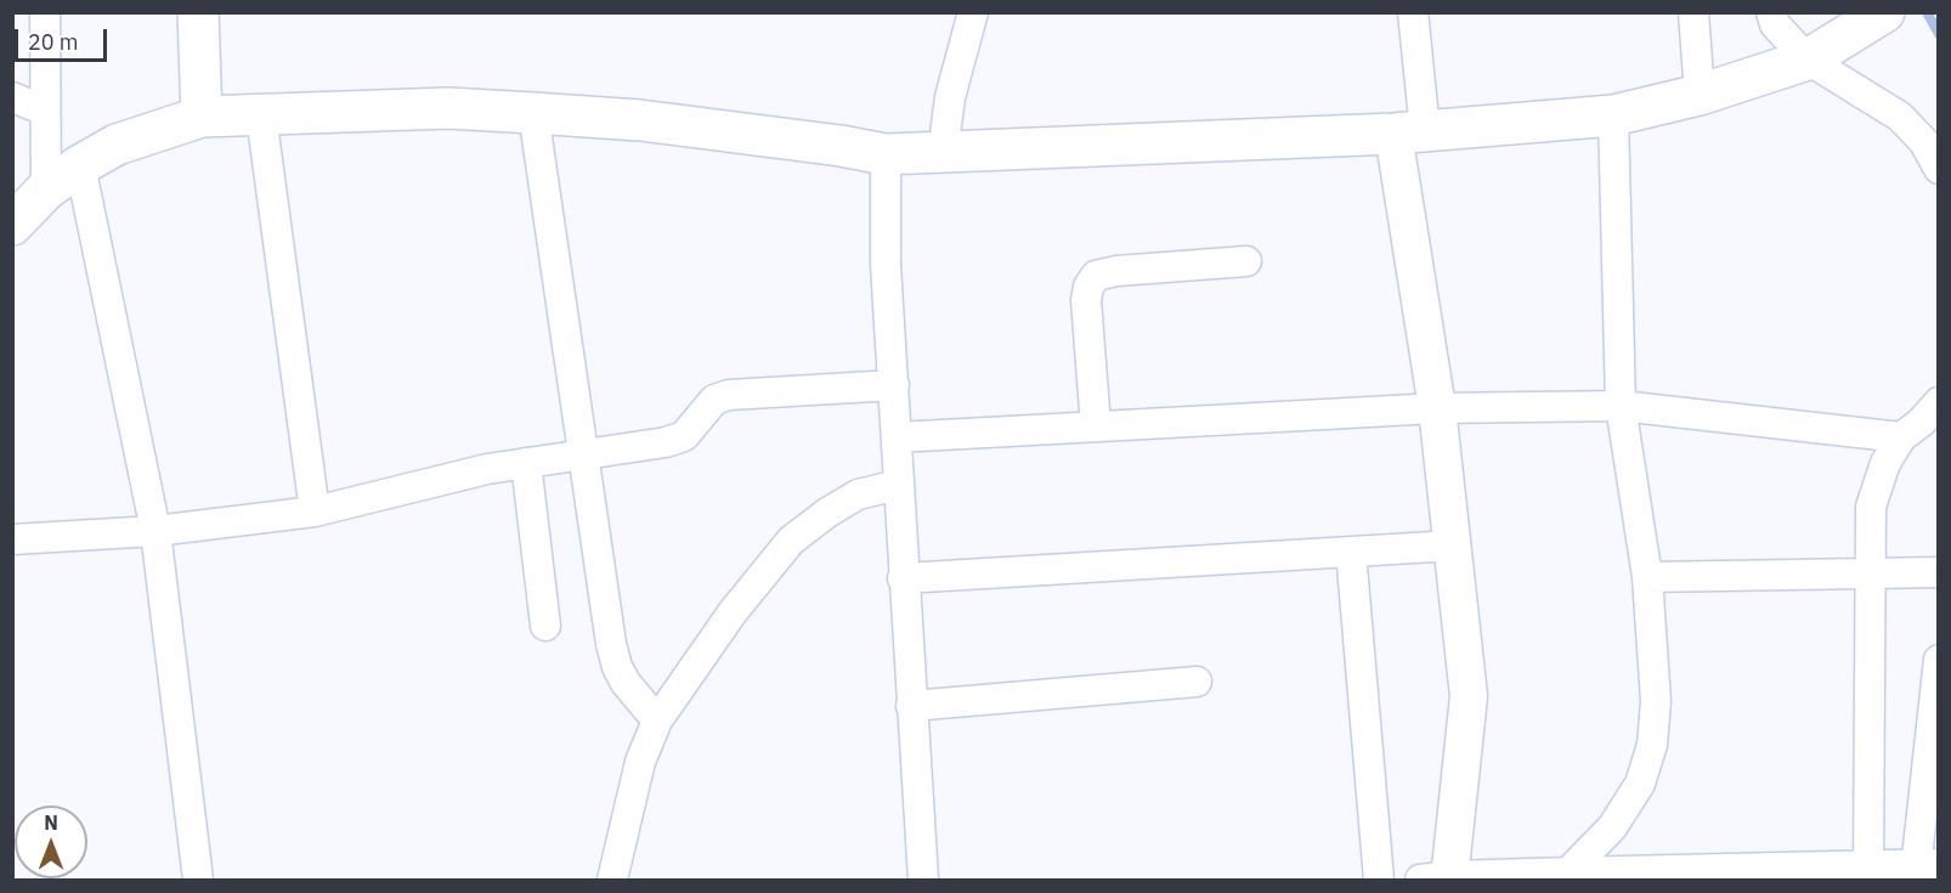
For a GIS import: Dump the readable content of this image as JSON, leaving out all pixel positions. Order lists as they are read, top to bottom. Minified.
{"scale_bar":"20 m","north":"top"}
